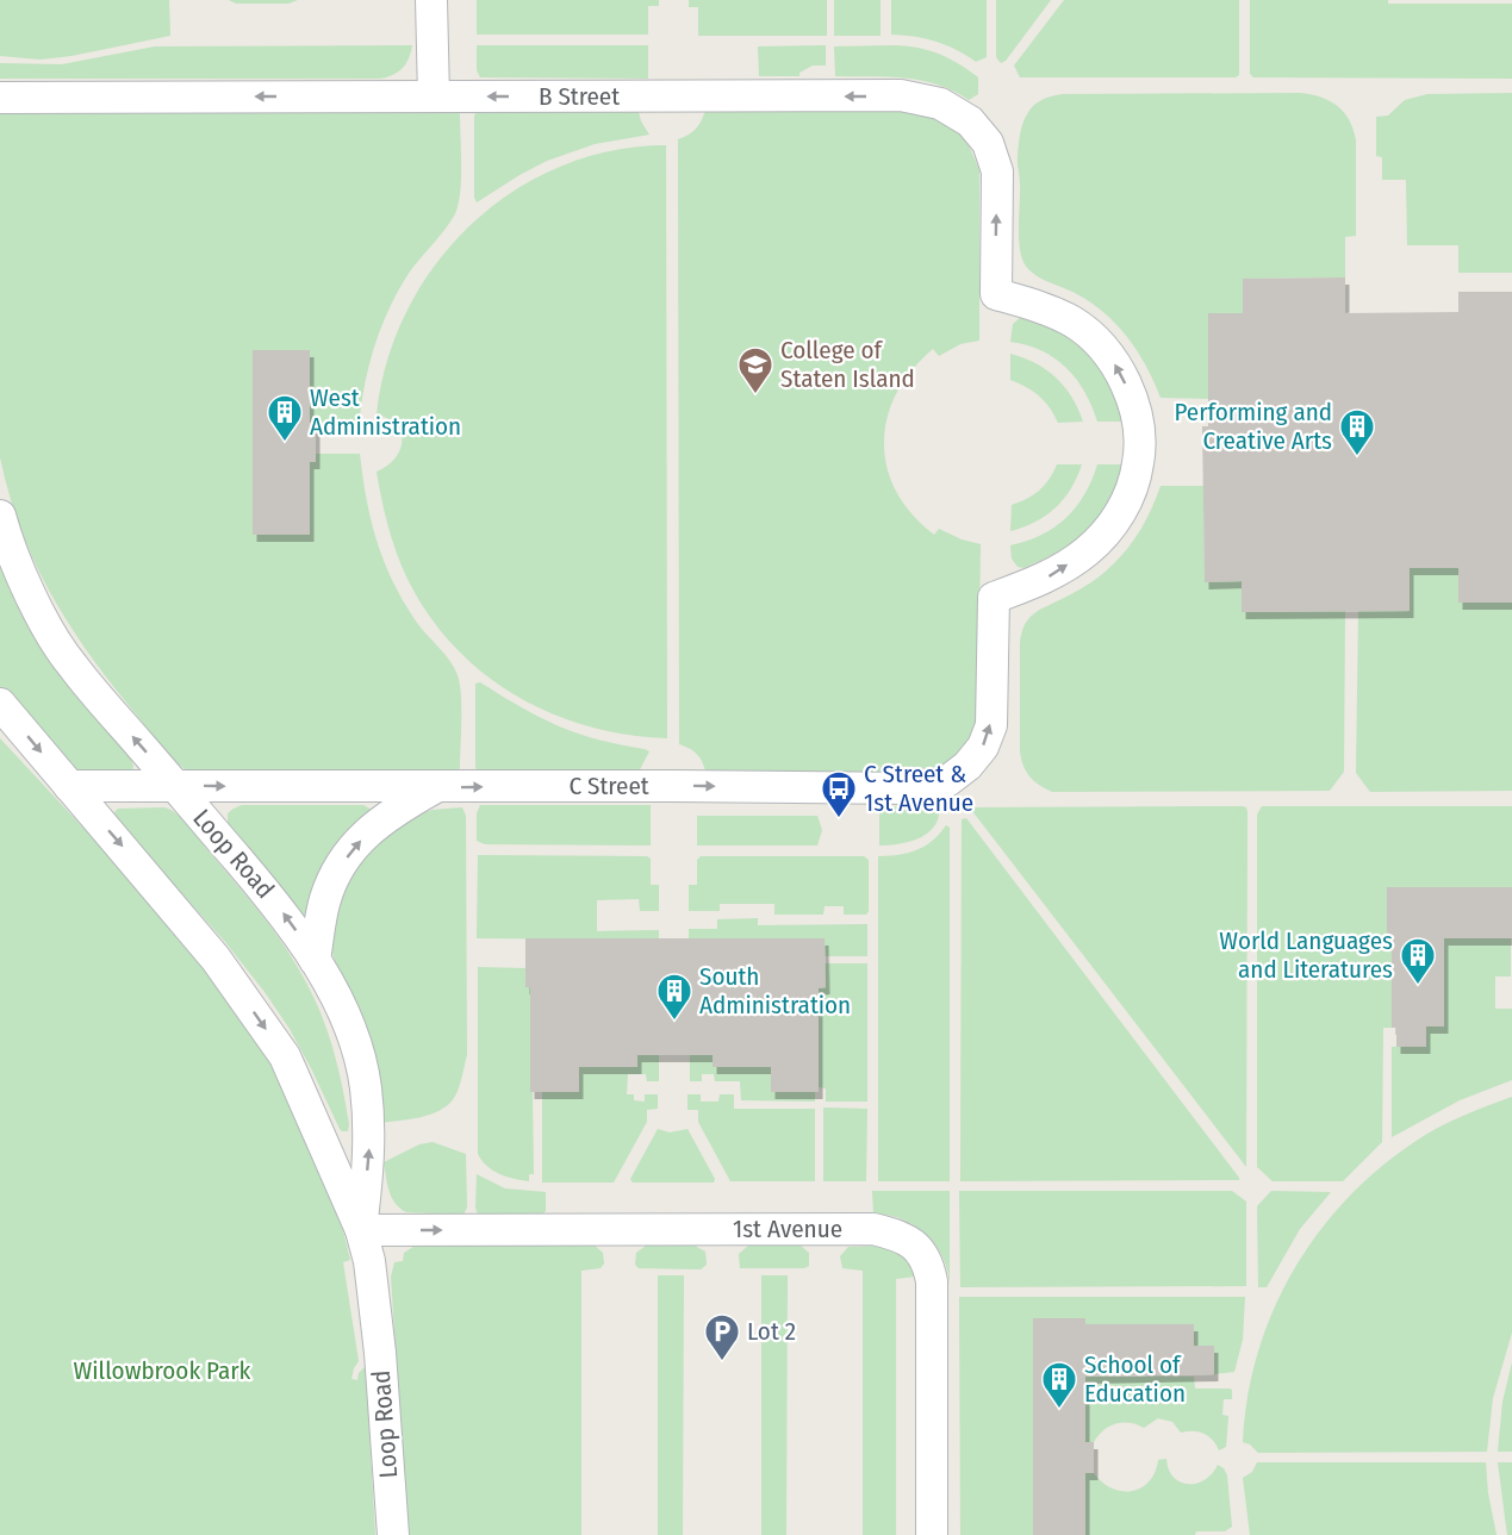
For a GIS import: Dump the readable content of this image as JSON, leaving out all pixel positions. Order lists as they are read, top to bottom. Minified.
{"streets":{"street":["B Street","C Street","Loop Road","1st Avenue"]},"crossings":[["B Street","C Street"],["C Street","Loop Road"],["Loop Road","1st Avenue"]],"one_way":["C Street"],"parks":["Willowbrook Park"],"places":{"school or university":["College of Staten Island"],"building":["West Administration","Performing and Creative Arts","World Languages and Literatures","South Administration","School of Education"],"bus stop":["C Street & 1st Avenue"],"parking":["Lot 2"]}}
